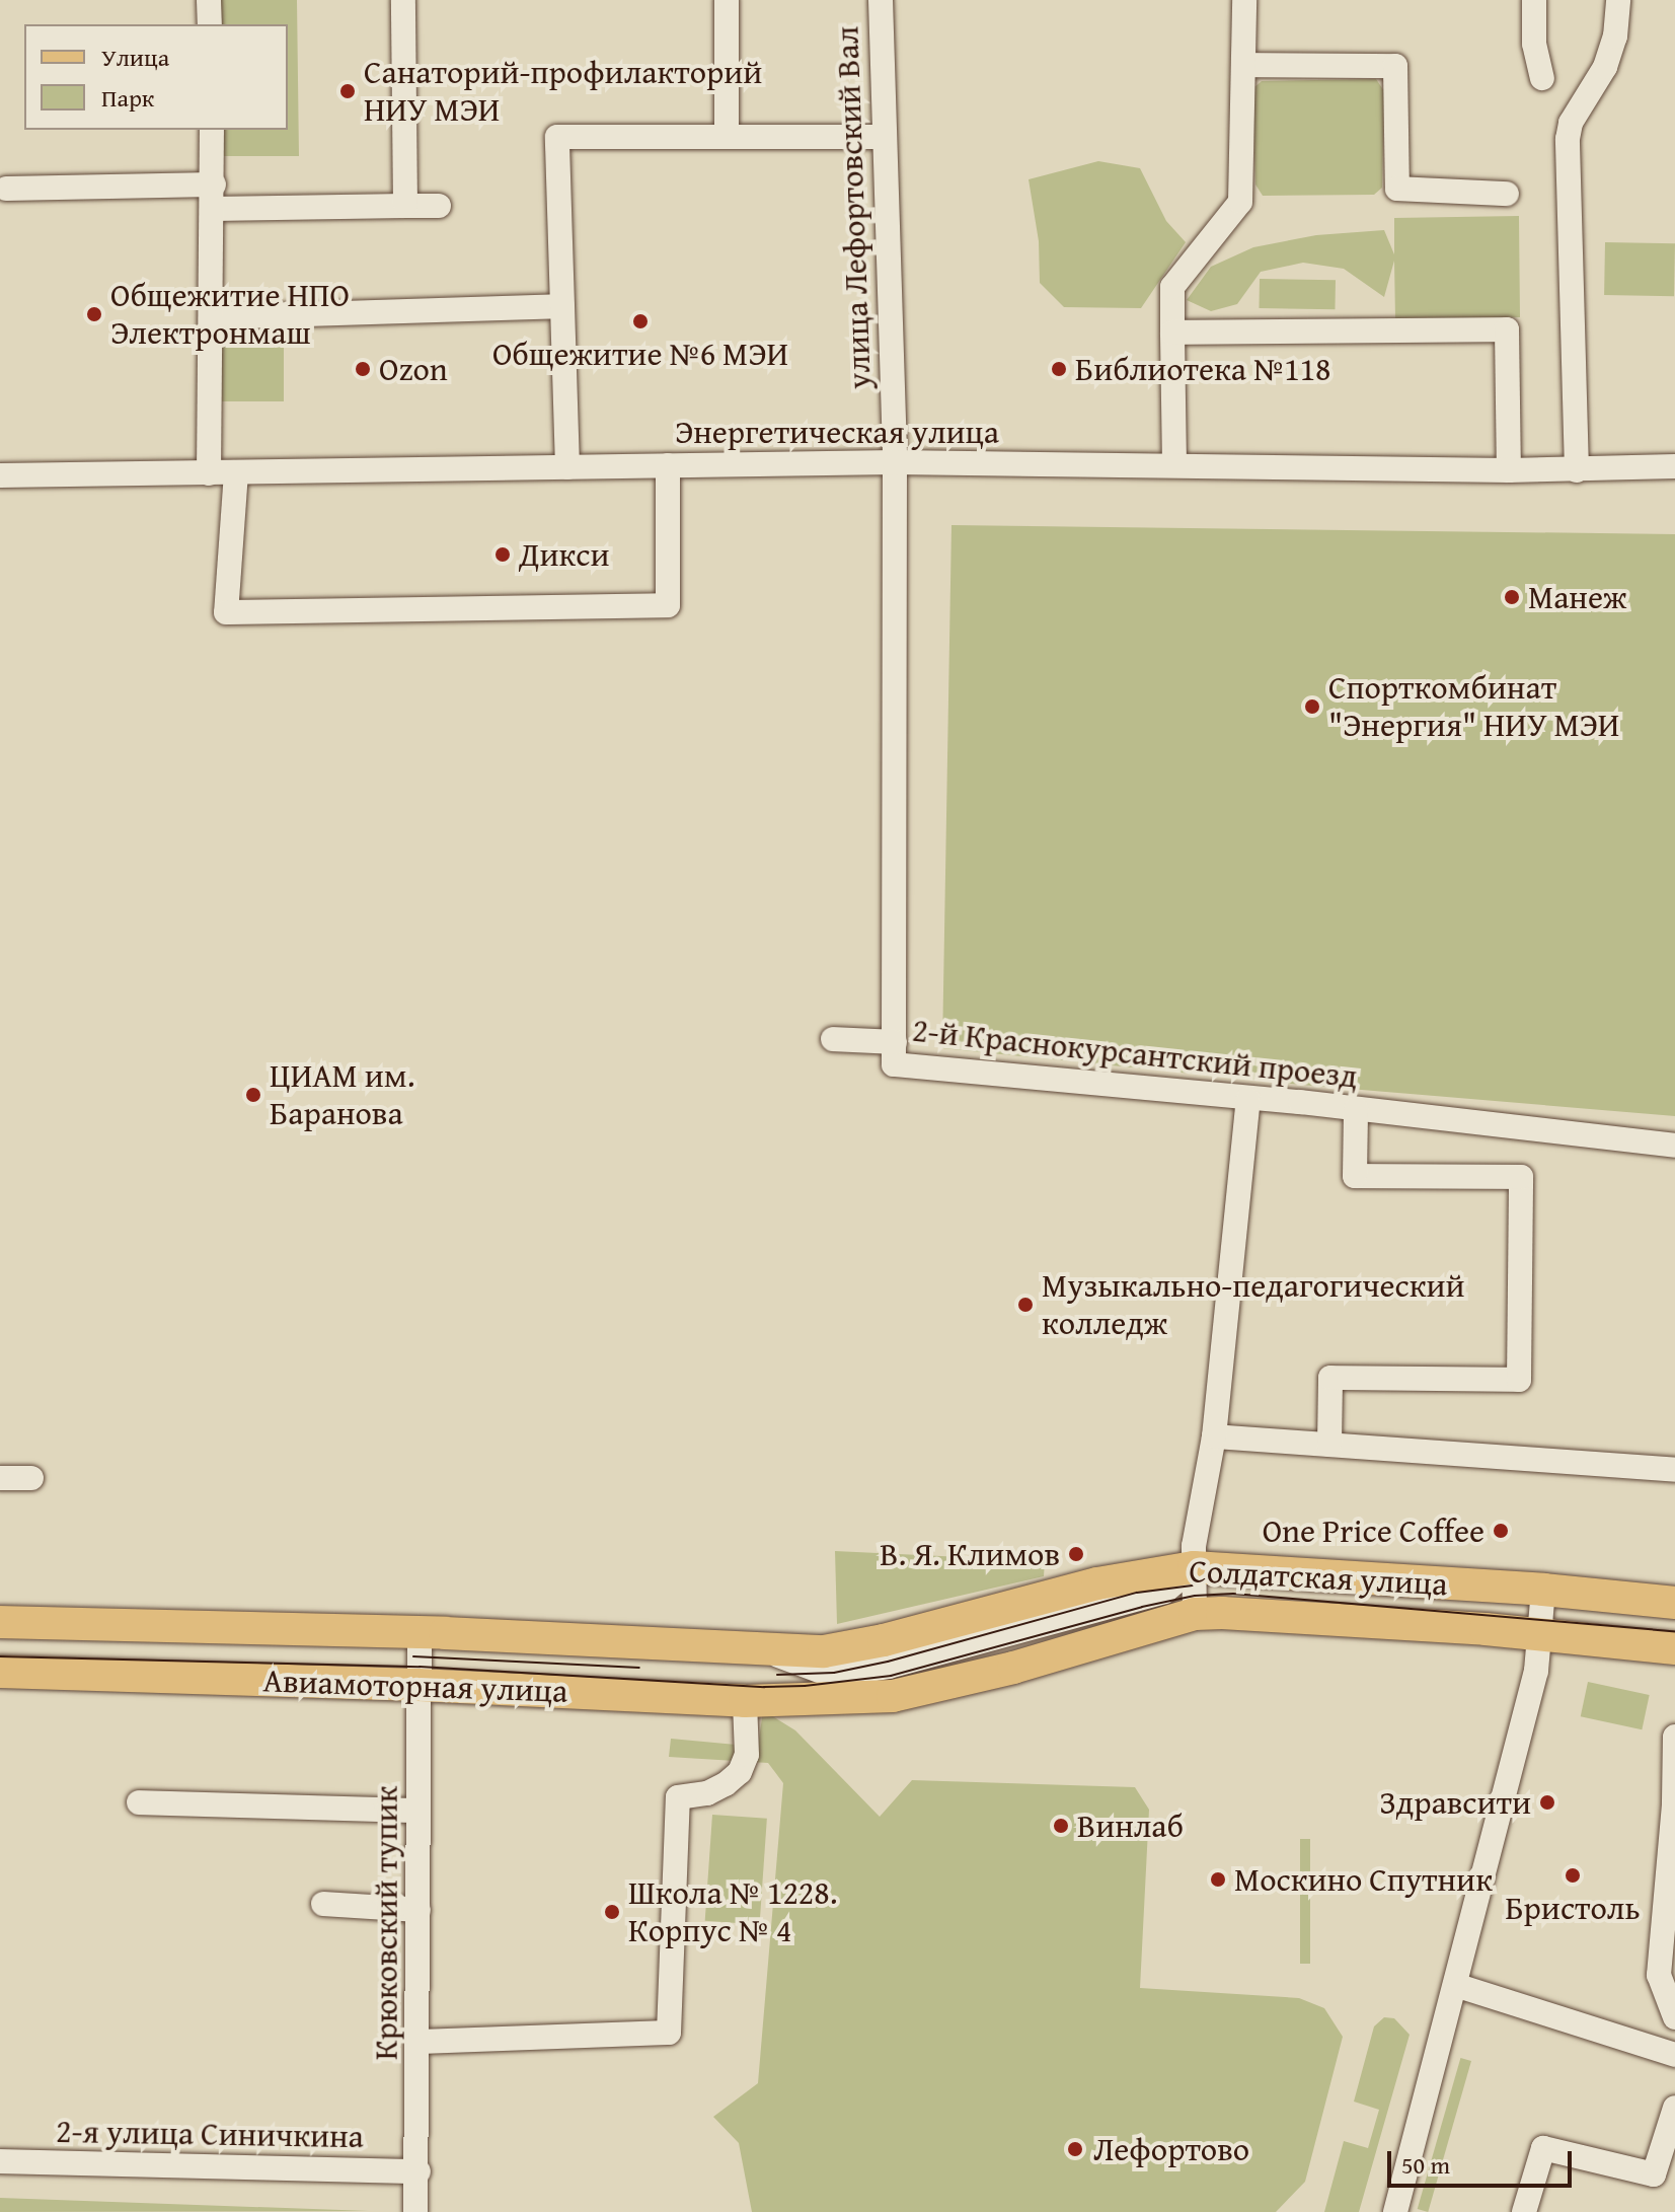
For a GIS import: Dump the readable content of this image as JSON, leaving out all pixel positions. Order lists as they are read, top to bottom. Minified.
{"streets":{"main road":["Солдатская улица","Авиамоторная улица"],"street":["улица Лефортовский Вал","Энергетическая улица","2-й Краснокурсантский проезд","Крюковский тупик","2-я улица Синичкина"]},"crossings":[["улица Лефортовский Вал","Энергетическая улица"],["улица Лефортовский Вал","2-й Краснокурсантский проезд"],["Энергетическая улица","2-й Краснокурсантский проезд"],["Солдатская улица","Авиамоторная улица"],["Авиамоторная улица","Крюковский тупик"],["Крюковский тупик","2-я улица Синичкина"]],"places":["Санаторий-профилакторий НИУ МЭИ","Общежитие НПО Электронмаш","Общежитие №6 МЭИ","Ozon","Библиотека №118","Дикси","Манеж","Спорткомбинат \"Энергия\" НИУ МЭИ","ЦИАМ им. Баранова","Музыкально-педагогический колледж","One Price Coffee","В. Я. Климов","Здравсити","Винлаб","Бристоль","Москино Спутник","Школа № 1228. Корпус № 4","Лефортово"],"legend":["Улица","Парк"],"scale_bar":"50 m"}
